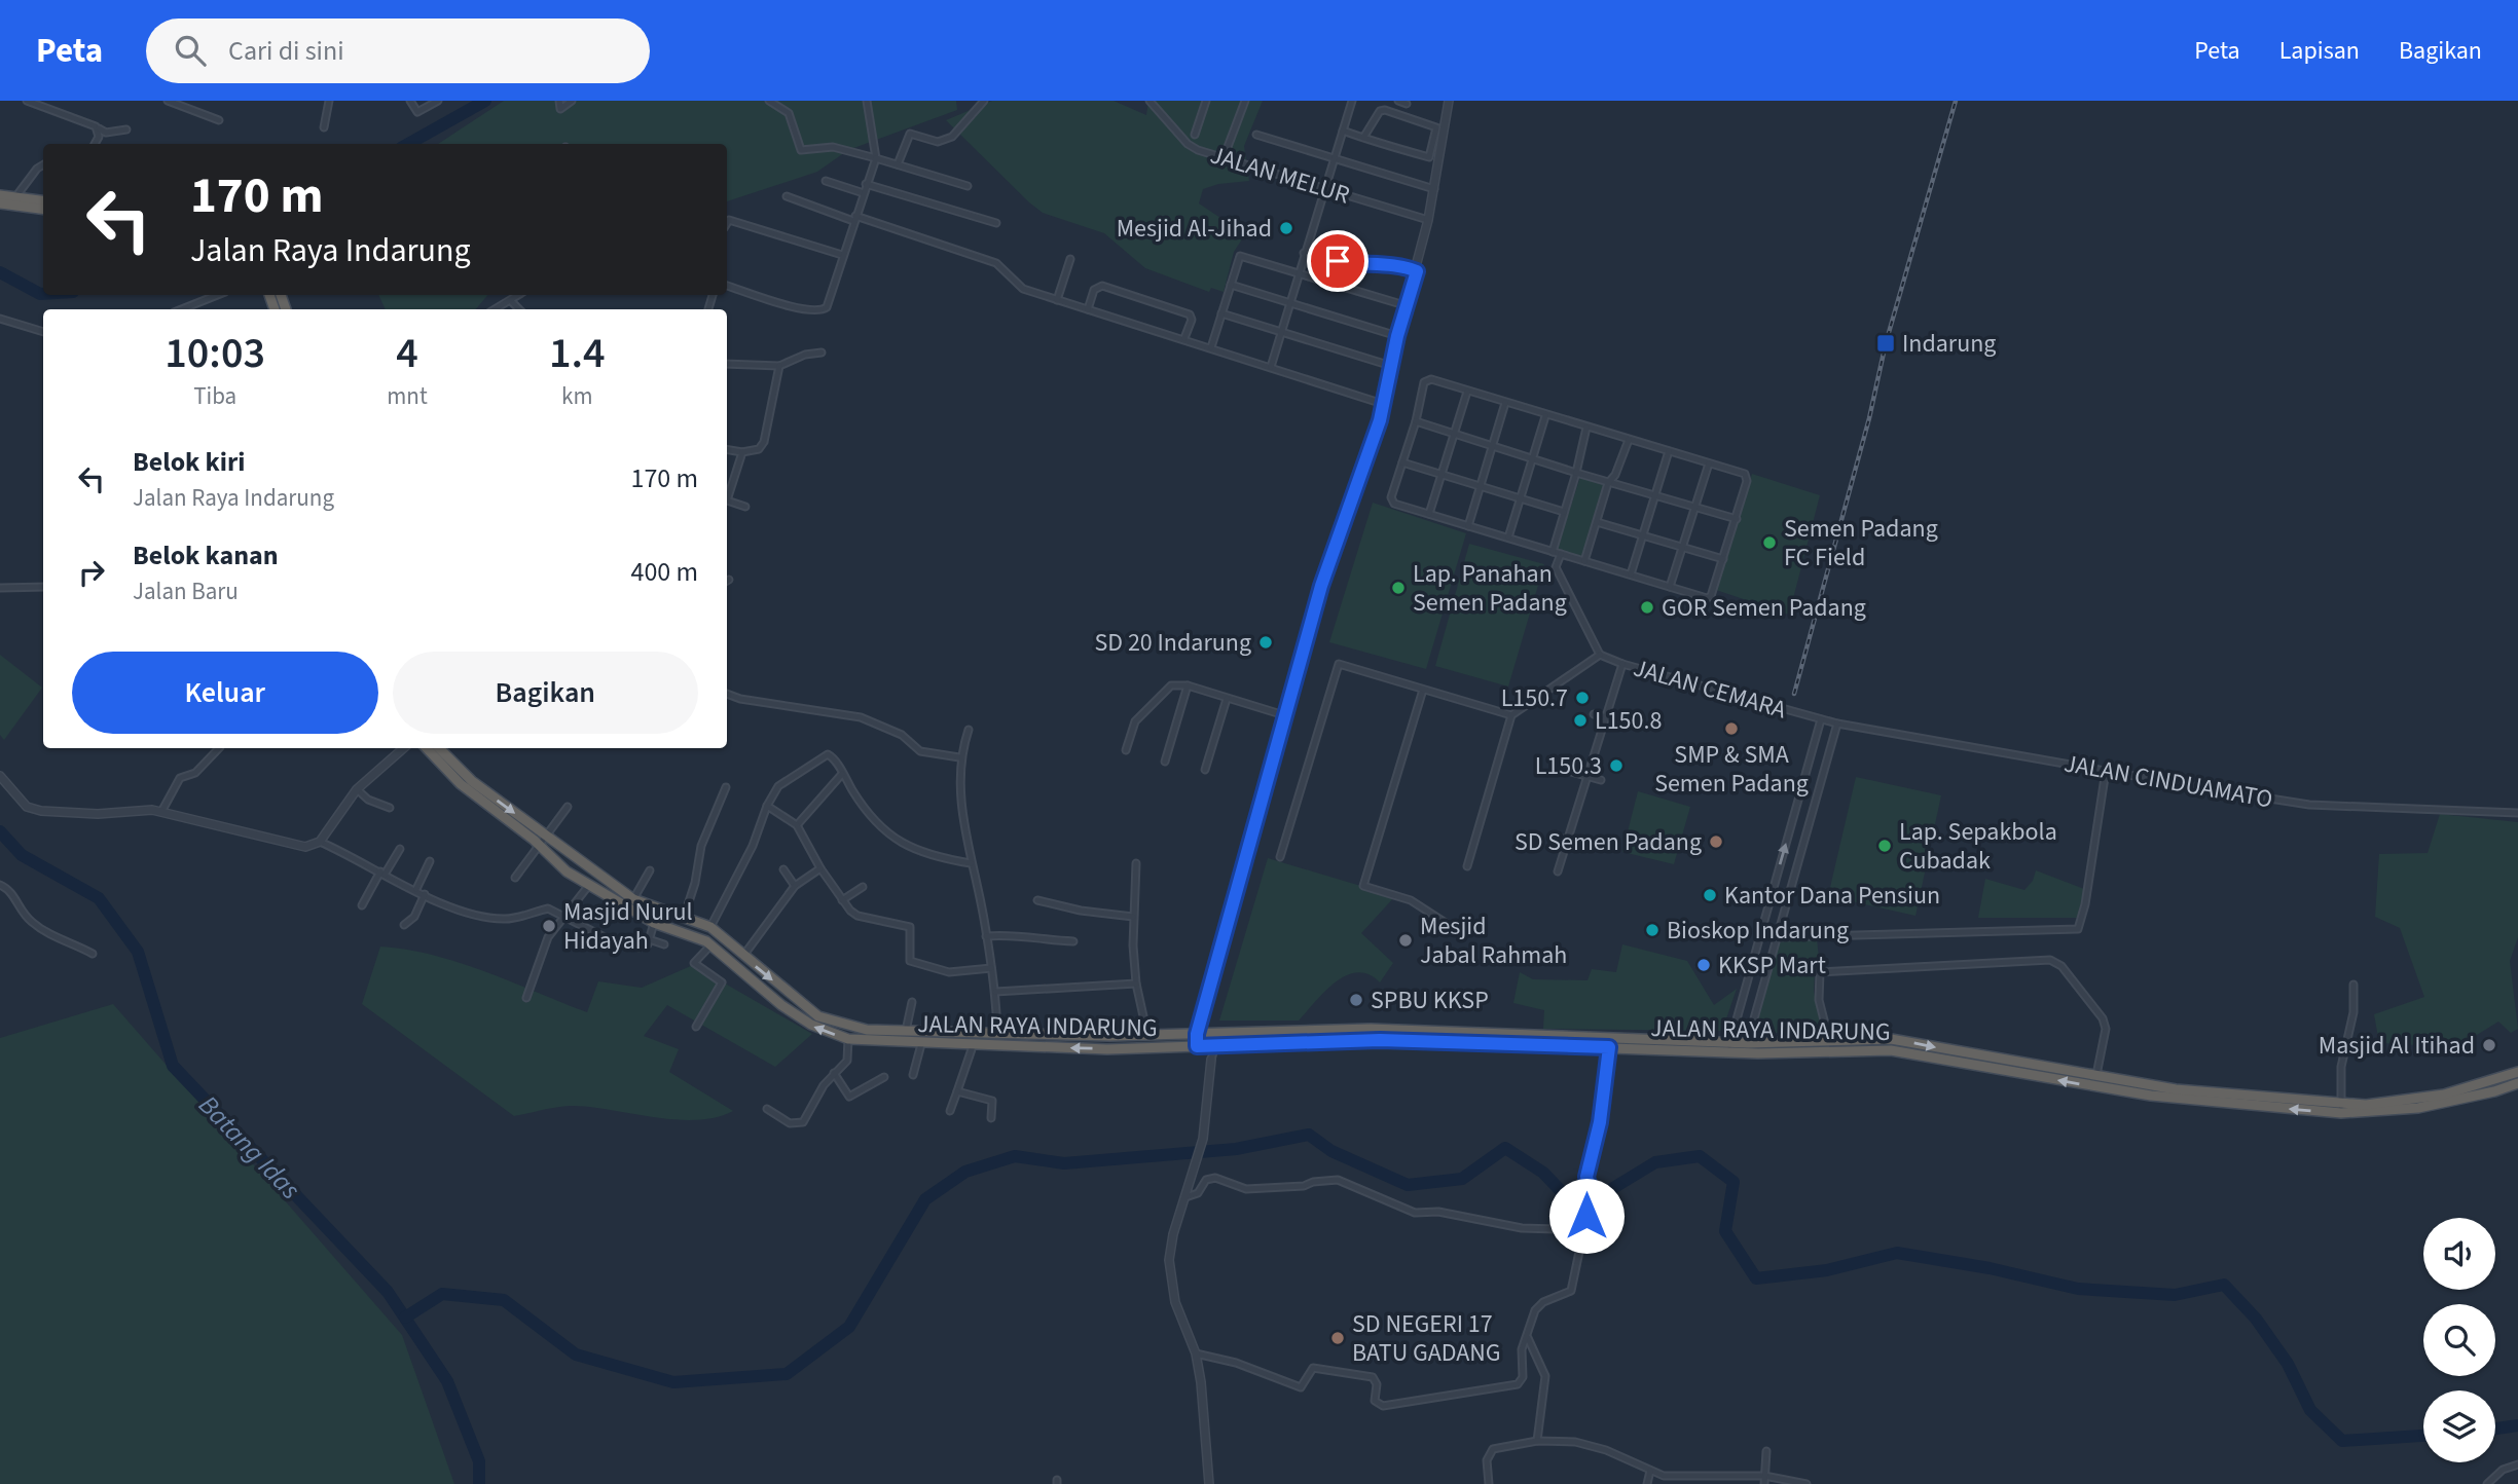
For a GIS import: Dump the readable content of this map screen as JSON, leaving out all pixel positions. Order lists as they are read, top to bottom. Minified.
{"streets":{"highway":["JALAN RAYA INDARUNG"],"street":["JALAN MELUR","JALAN CEMARA","JALAN CINDUAMATO"]},"crossings":[["JALAN CEMARA","JALAN CINDUAMATO"]],"water":["Batang Idas"],"places":{"other":["Mesjid Al-Jihad","Semen Padang FC Field","Lap. Panahan Semen Padang","GOR Semen Padang","SD 20 Indarung","L150.7","L150.8","SMP & SMA Semen Padang","L150.3","SD Semen Padang","Lap. Sepakbola Cubadak","Kantor Dana Pensiun","Masjid Nurul Hidayah","Bioskop Indarung","Mesjid Jabal Rahmah","KKSP Mart","SPBU KKSP","Masjid Al Itihad","SD NEGERI 17 BATU GADANG"],"transit":["Indarung"]},"page":{"header":"Peta","search":"Cari di sini","nav":["Peta","Lapisan","Bagikan"],"turn":["170 m","Jalan Raya Indarung"],"eta":["10:03","Tiba","4","mnt","1.4","km"],"list":[{"name":"Belok kiri","note":"Jalan Raya Indarung","value":"170 m"},{"name":"Belok kanan","note":"Jalan Baru","value":"400 m"}],"buttons":["Keluar","Bagikan"]}}
